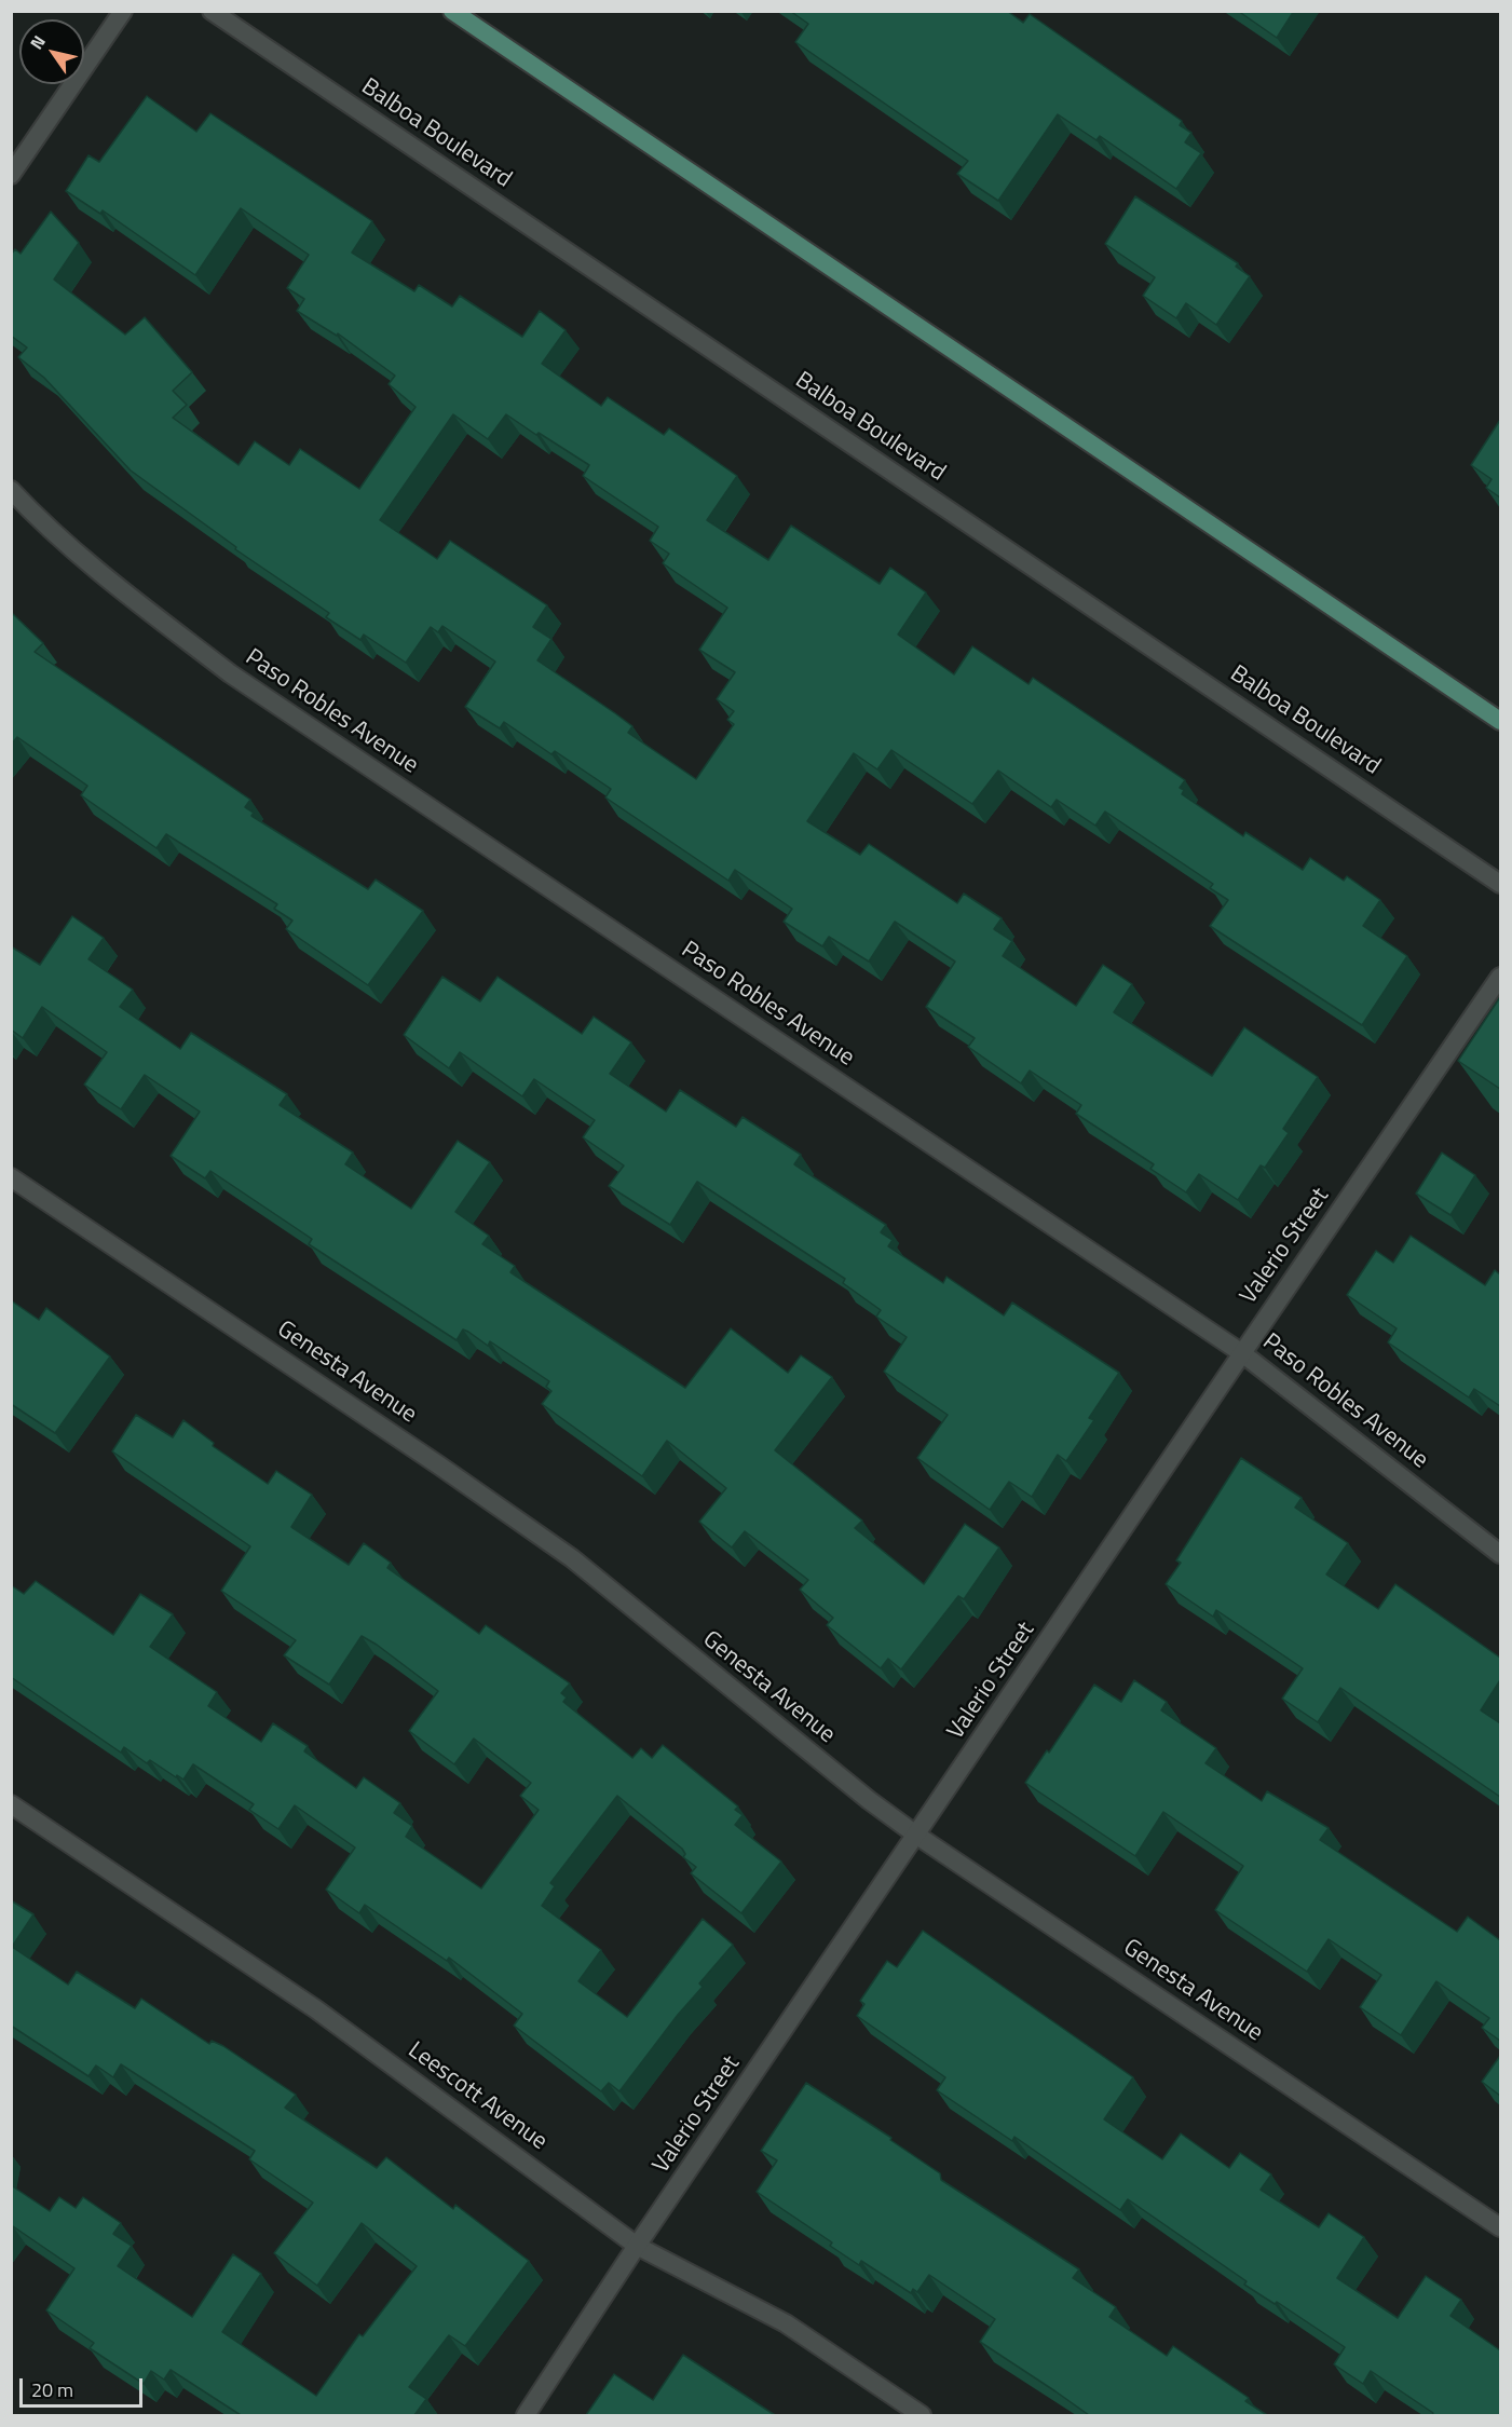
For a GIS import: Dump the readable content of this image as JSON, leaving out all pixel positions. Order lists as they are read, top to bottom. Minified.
{"streets":{"street":["Balboa Boulevard","Paso Robles Avenue","Valerio Street","Genesta Avenue","Leescott Avenue"]},"crossings":[["Paso Robles Avenue","Valerio Street"],["Valerio Street","Genesta Avenue"],["Valerio Street","Leescott Avenue"]],"scale_bar":"20 m","north":"top left"}
